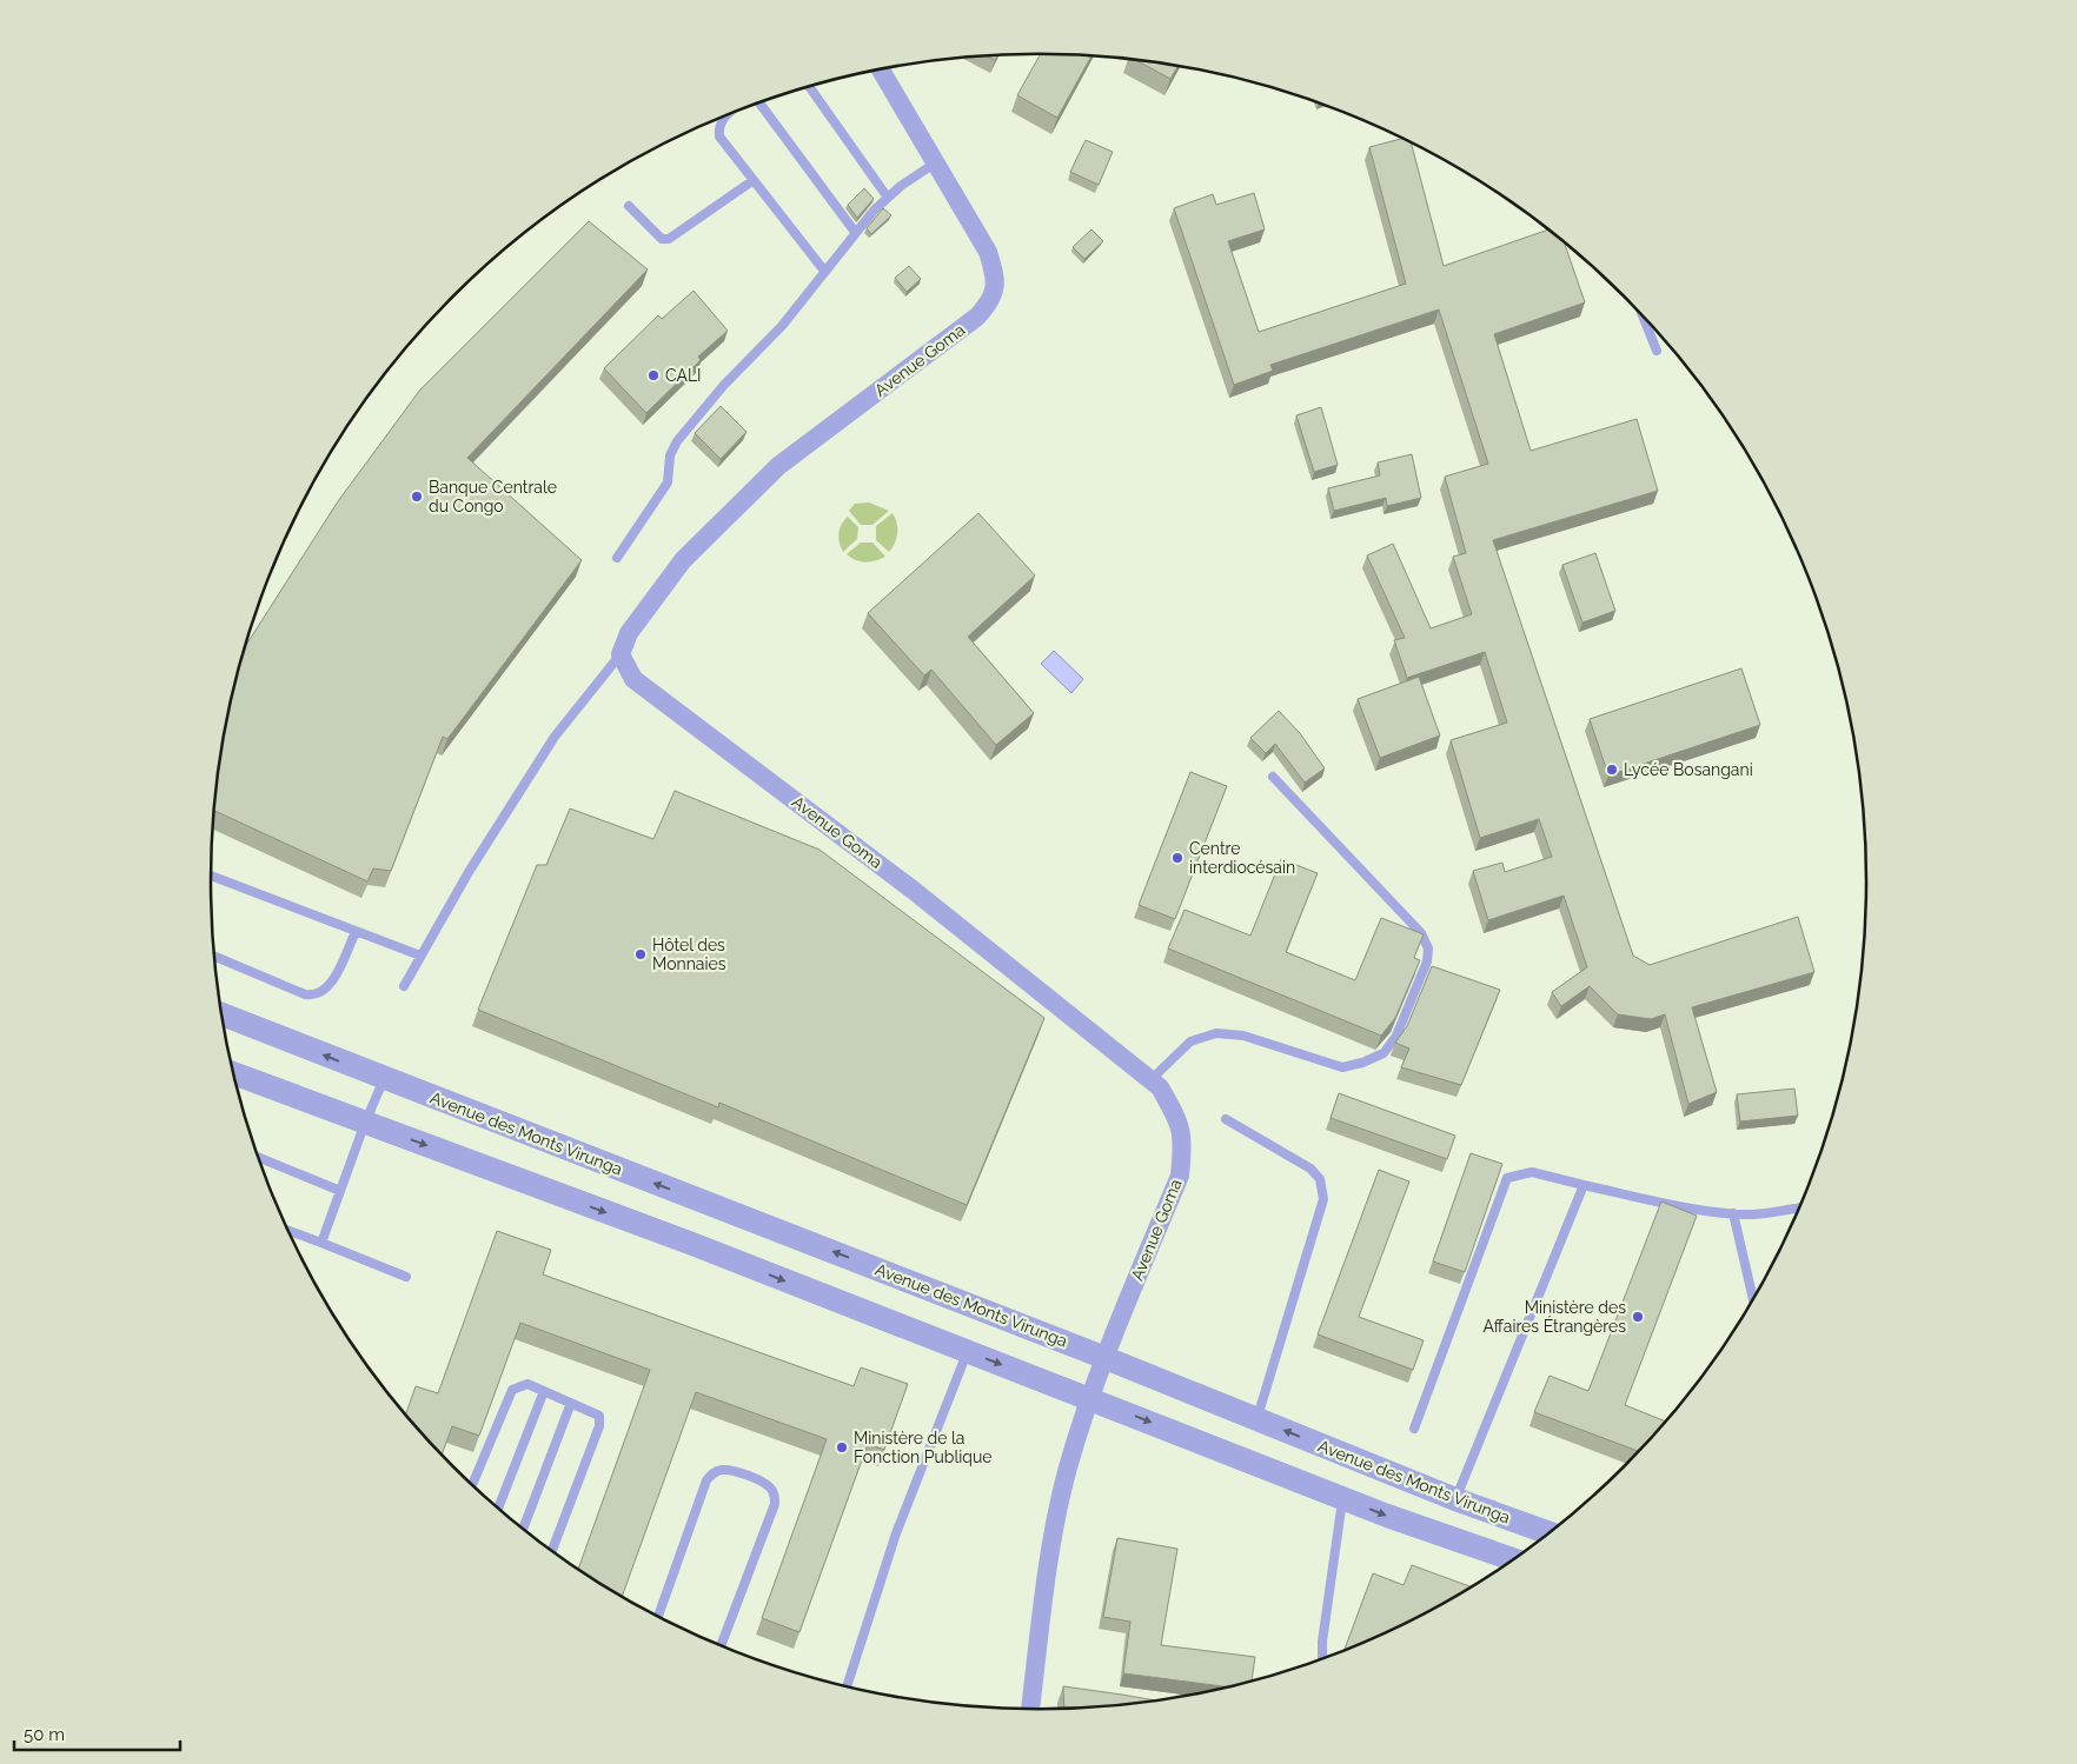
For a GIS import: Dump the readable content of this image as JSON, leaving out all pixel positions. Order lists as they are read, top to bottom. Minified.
{"streets":{"street":["Avenue Goma","Avenue des Monts Virunga"]},"crossings":[["Avenue Goma","Avenue des Monts Virunga"]],"places":["CALI","Banque Centrale du Congo","Lycée Bosangani","Centre interdiocésain","Hôtel des Monnaies","Ministère des Affaires Étrangères","Ministère de la Fonction Publique"],"scale_bar":"50 m"}
